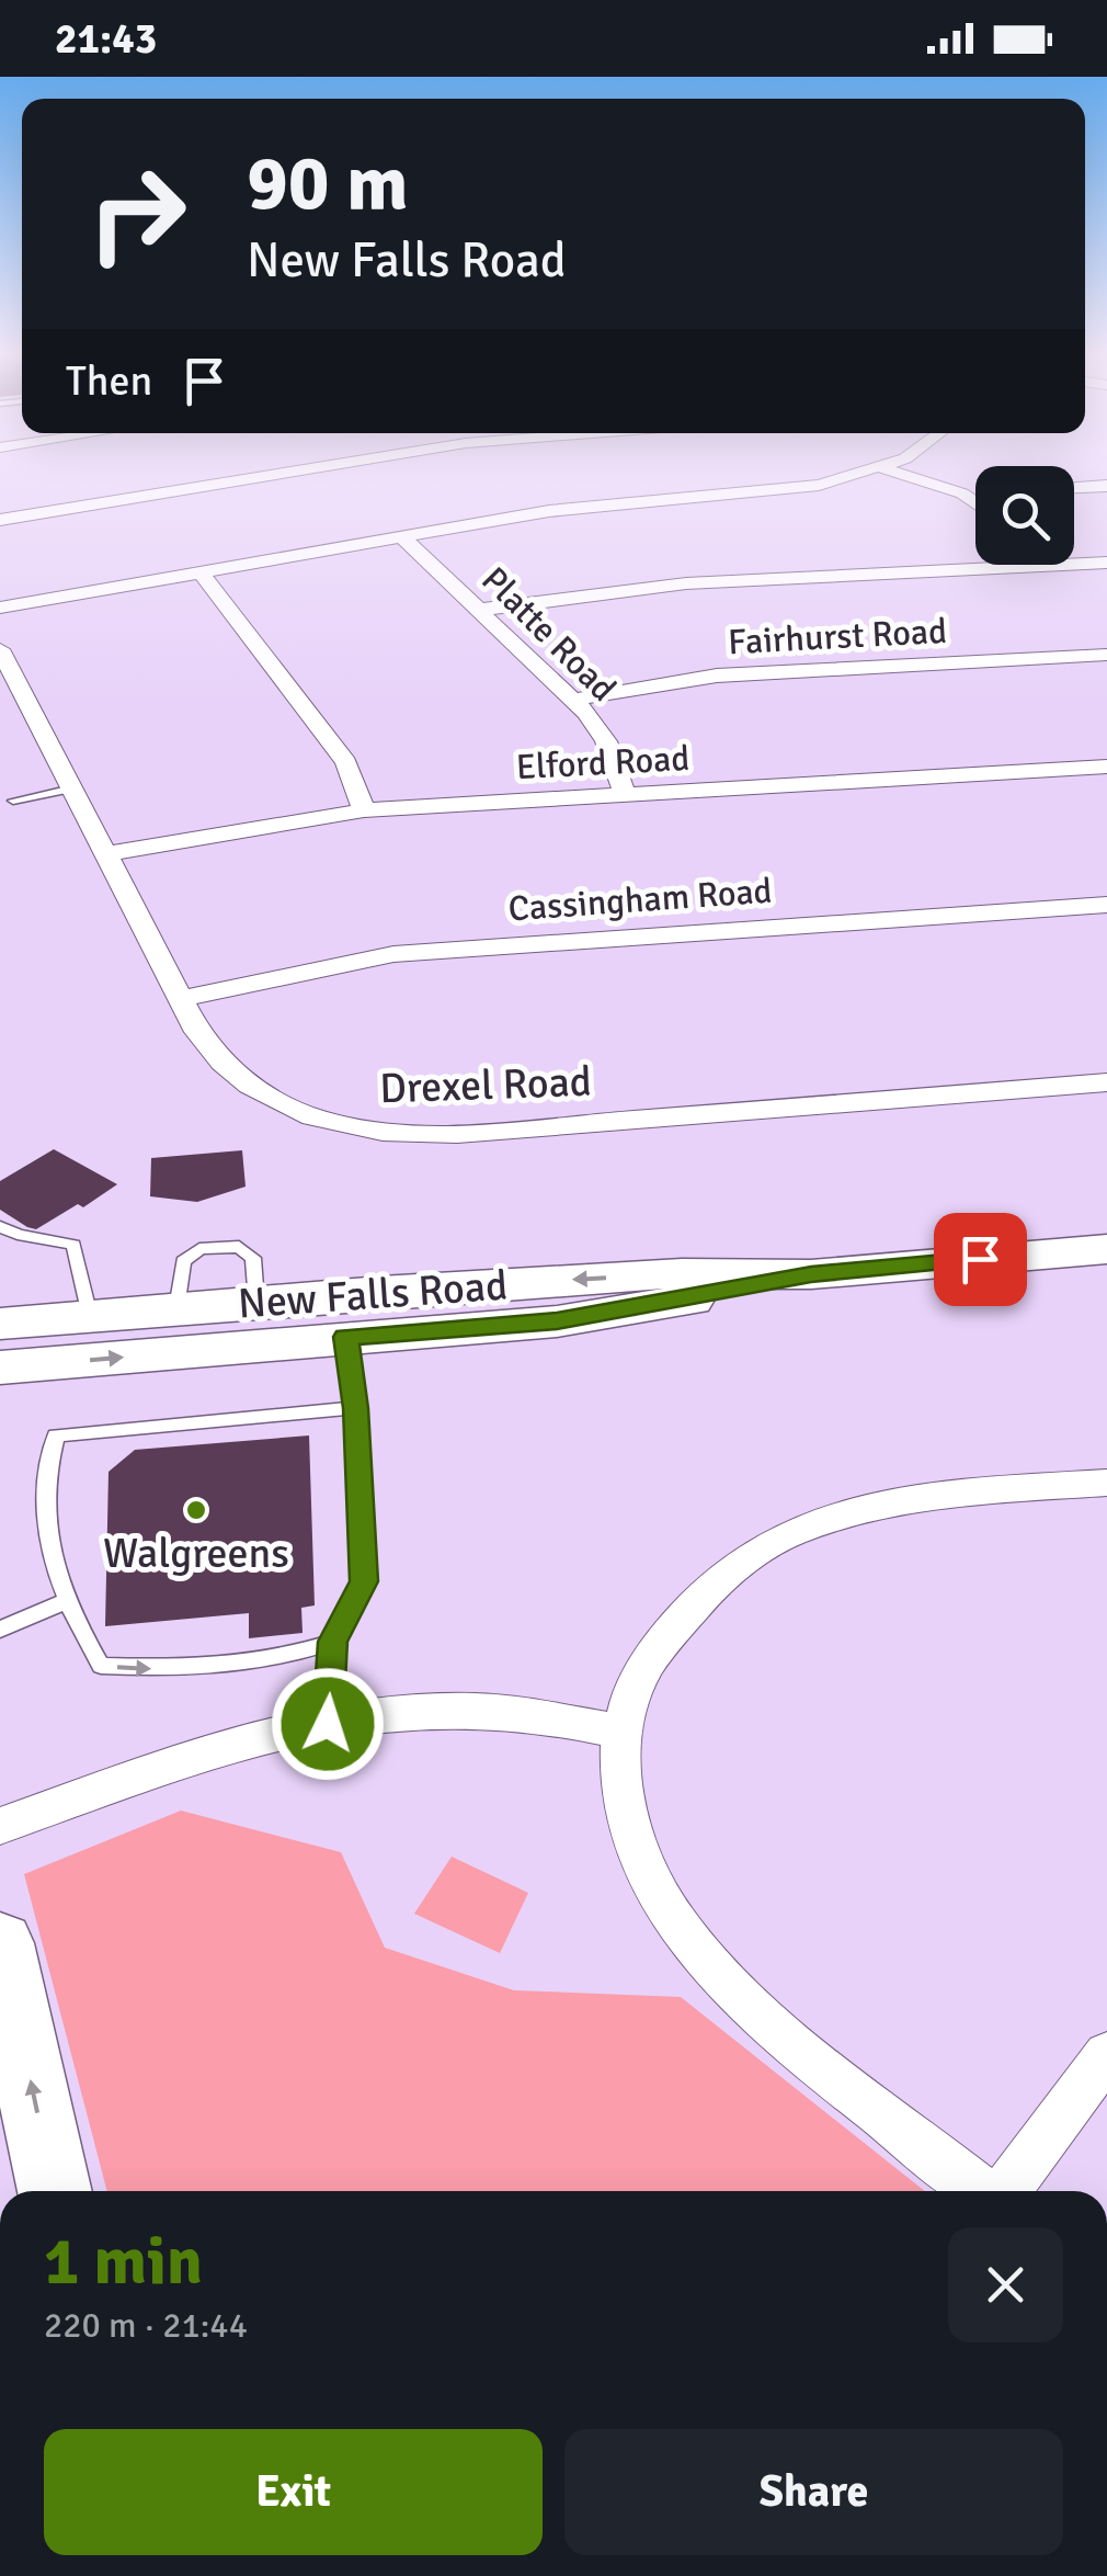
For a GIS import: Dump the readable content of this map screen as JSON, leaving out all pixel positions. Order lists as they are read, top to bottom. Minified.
{"streets":{"main road":["New Falls Road"],"street":["Platte Road","Fairhurst Road","Elford Road","Cassingham Road","Drexel Road"]},"crossings":[["Platte Road","Fairhurst Road"],["Platte Road","Elford Road"],["Elford Road","Drexel Road"],["Cassingham Road","Drexel Road"]],"places":["Walgreens"],"page":{"status":"21:43","turn":["90 m","New Falls Road"],"then":"Then","heading":["1 min","220 m · 21:44"],"buttons":["Exit","Share"]}}
